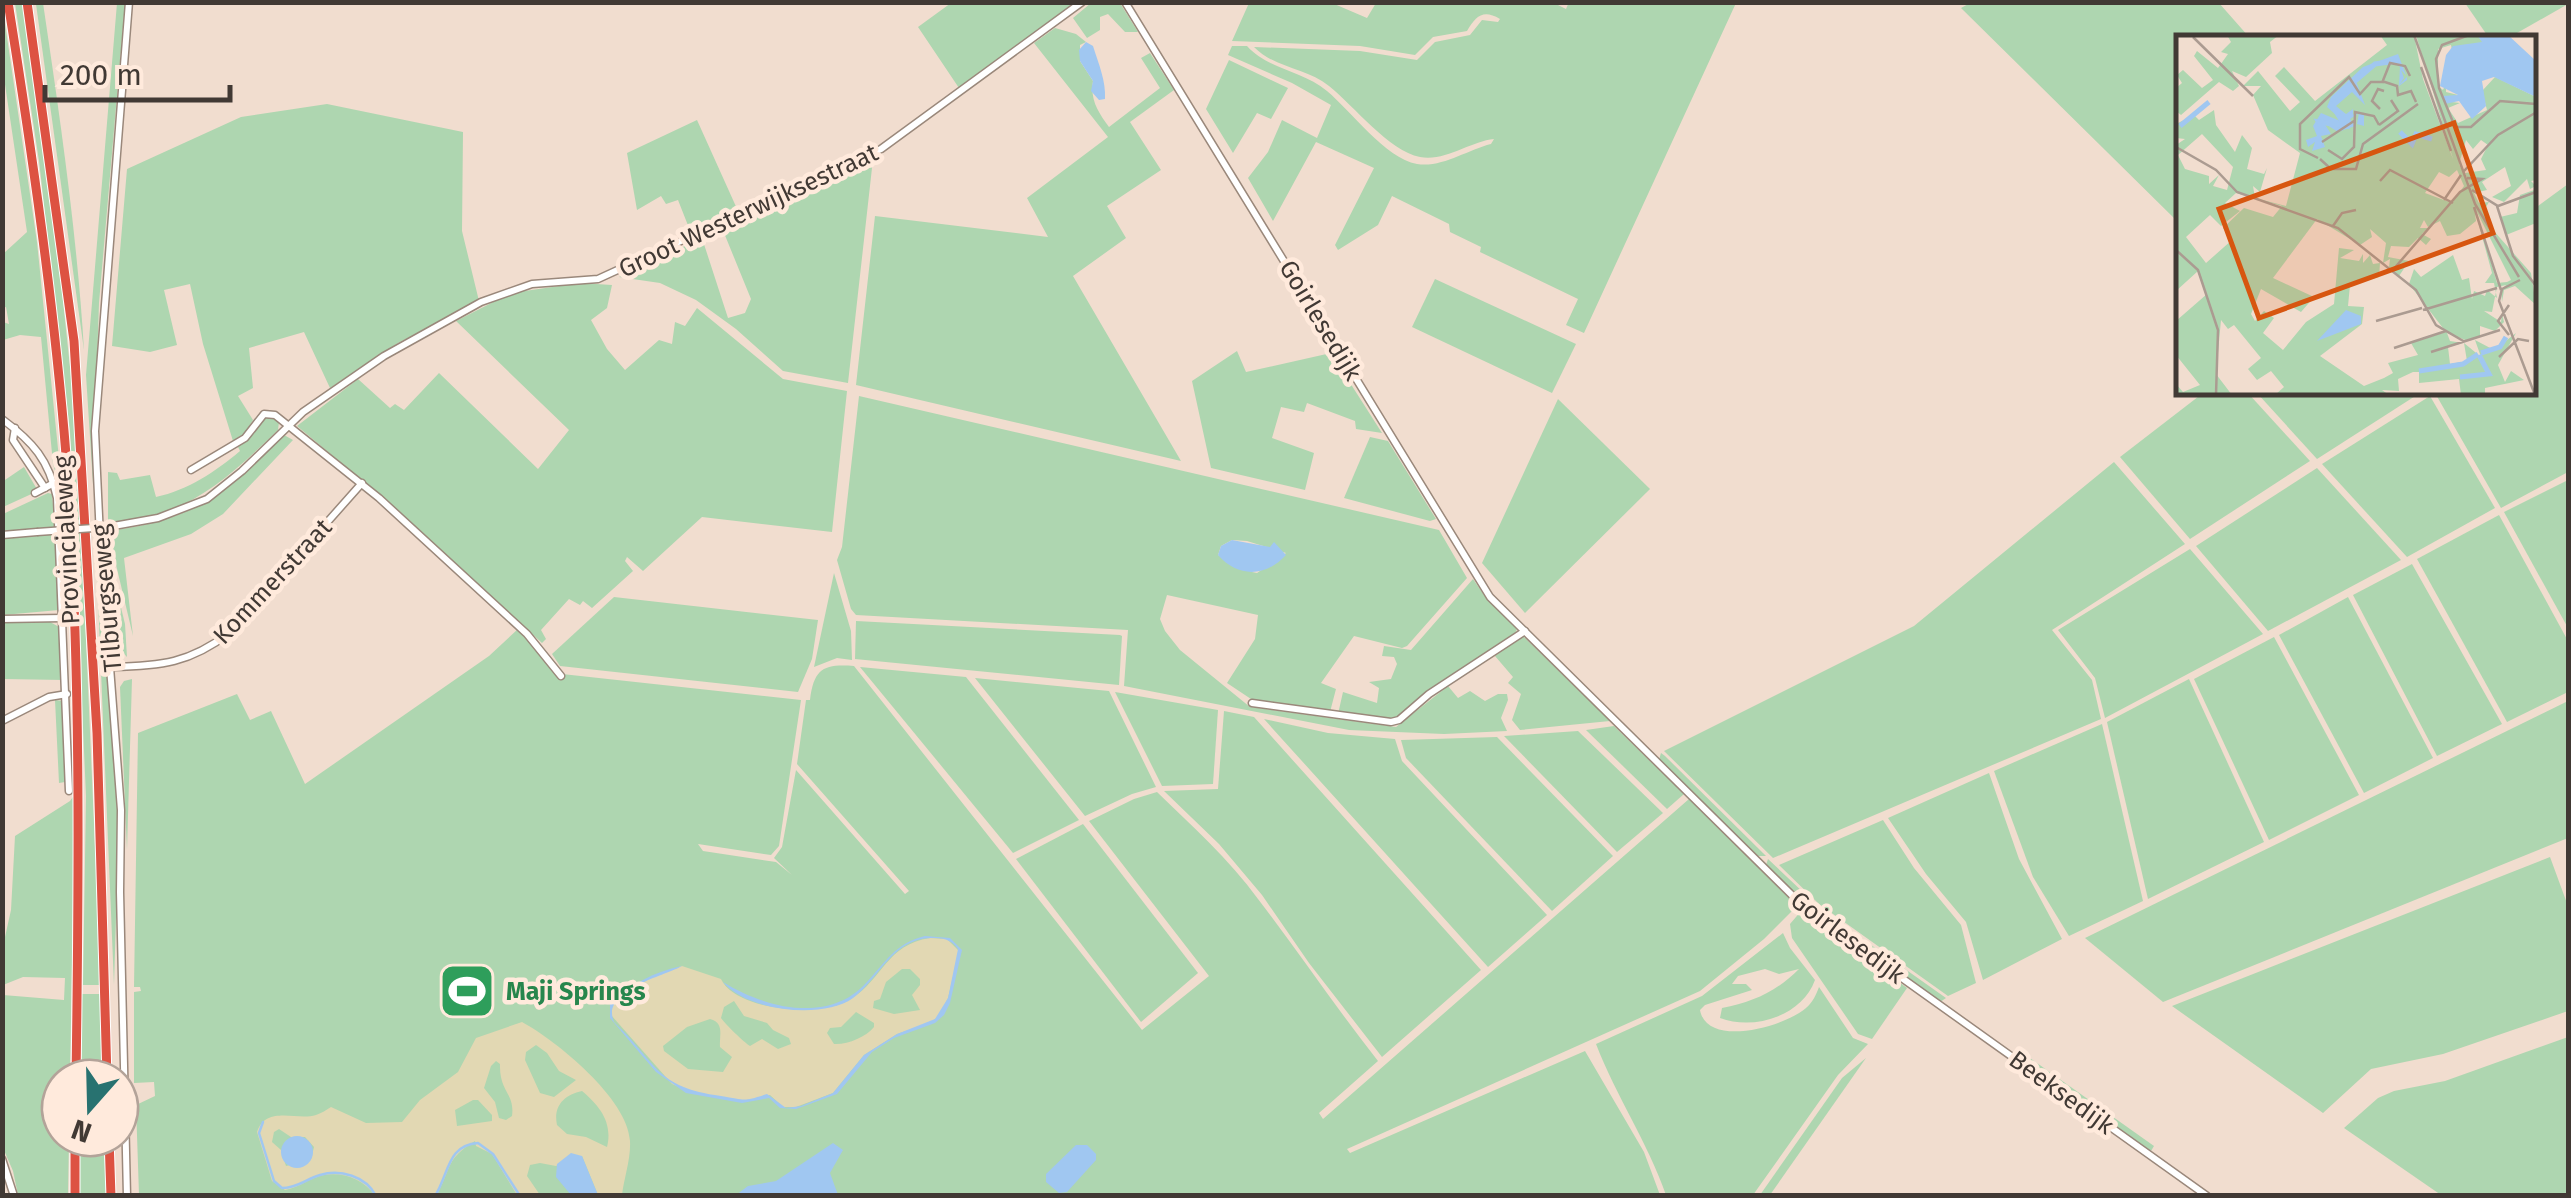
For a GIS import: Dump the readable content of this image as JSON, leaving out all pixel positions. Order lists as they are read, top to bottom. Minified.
{"streets":{"highway":["Provincialeweg"],"street":["Groot Westerwijksestraat","Goirlesedijk","Kommerstraat","Tilburgseweg","Beeksedijk"]},"crossings":[["Goirlesedijk","Beeksedijk"],["Kommerstraat","Tilburgseweg"]],"places":{"sports":["Maji Springs"]},"scale_bar":"200 m","north":"bottom"}
